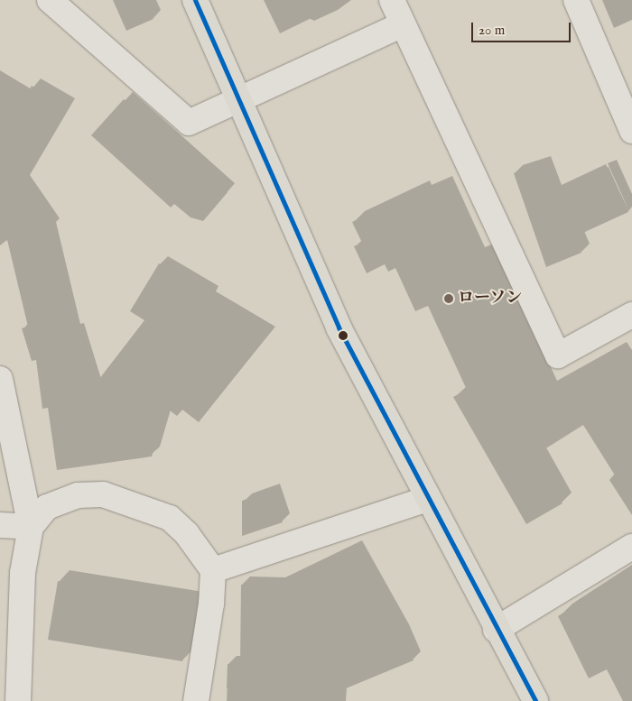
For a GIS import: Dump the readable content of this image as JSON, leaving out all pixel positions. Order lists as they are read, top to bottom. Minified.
{"places":["ローソン"],"scale_bar":"20 m"}
